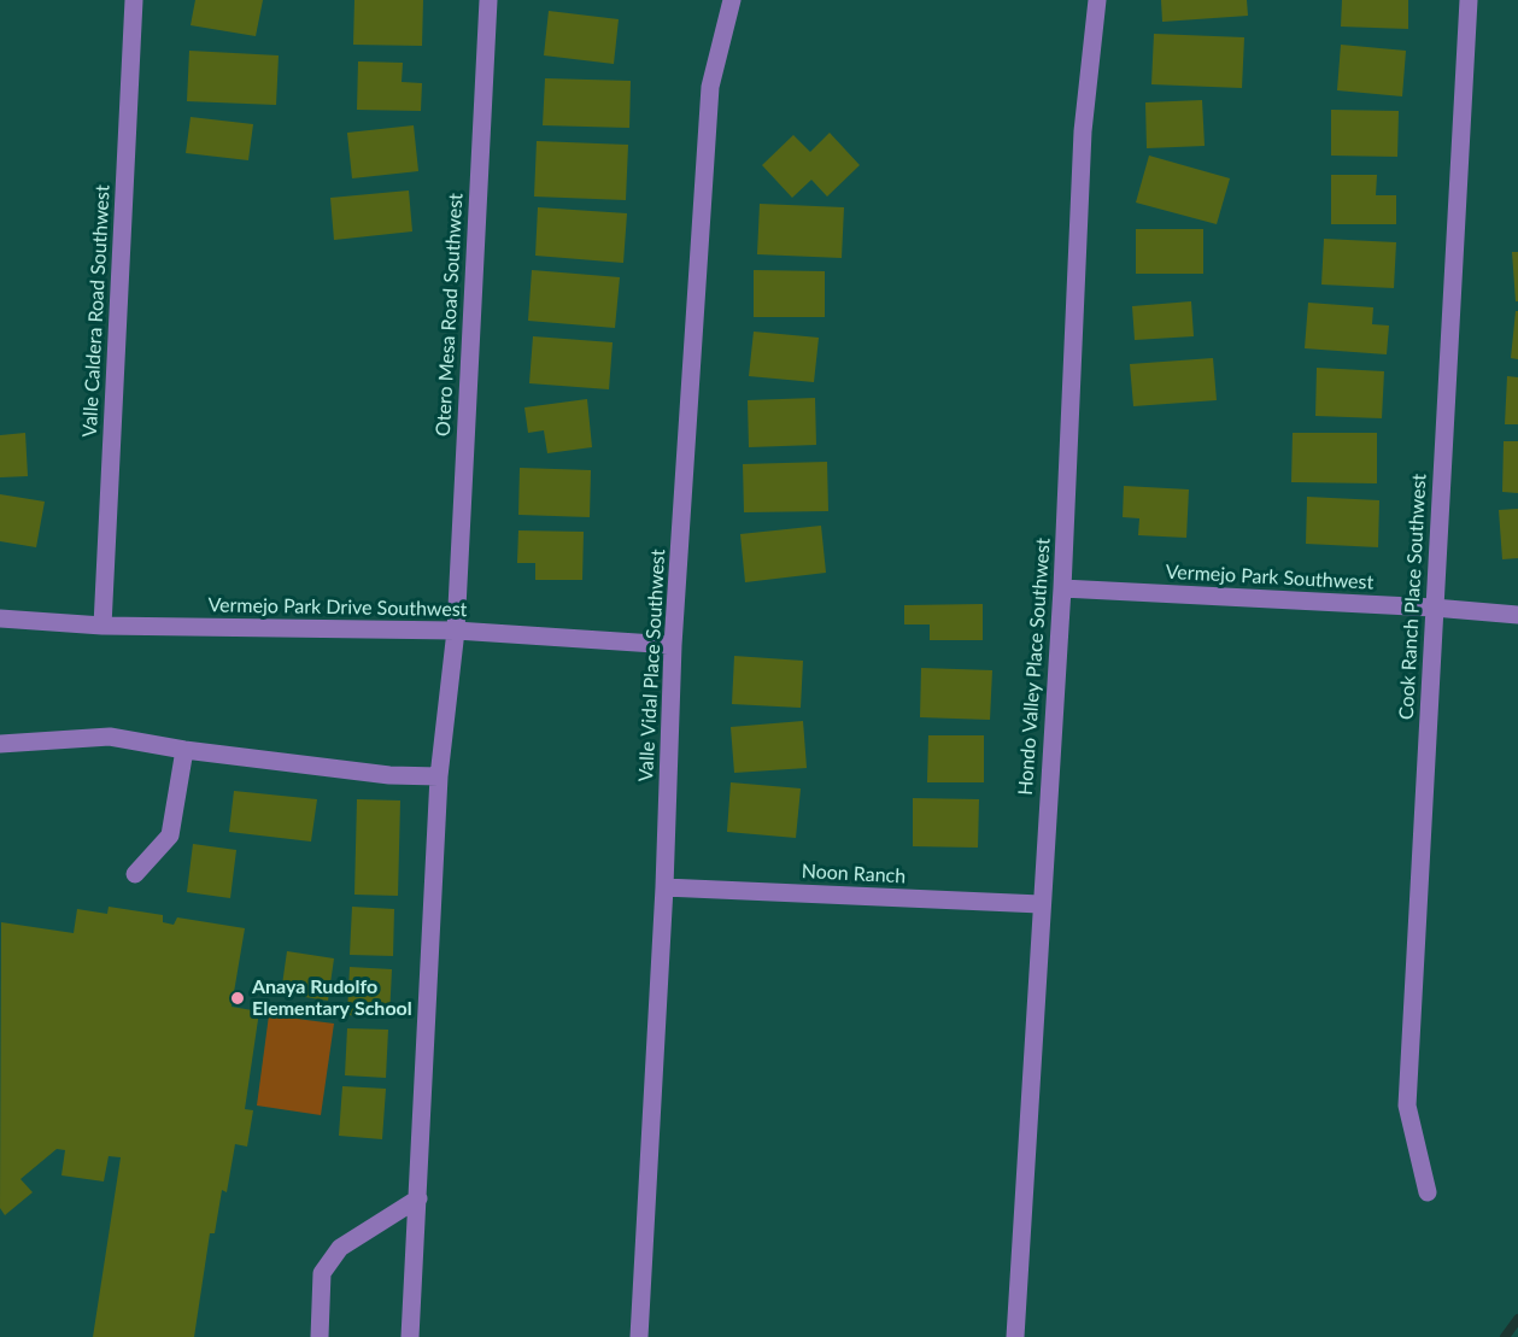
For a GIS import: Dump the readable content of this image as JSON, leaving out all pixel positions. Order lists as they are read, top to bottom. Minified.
{"streets":{"street":["Valle Caldera Road Southwest","Otero Mesa Road Southwest","Vermejo Park Southwest","Cook Ranch Place Southwest","Vermejo Park Drive Southwest","Valle Vidal Place Southwest","Hondo Valley Place Southwest","Noon Ranch"]},"crossings":[["Valle Caldera Road Southwest","Vermejo Park Drive Southwest"],["Otero Mesa Road Southwest","Vermejo Park Drive Southwest"],["Vermejo Park Southwest","Cook Ranch Place Southwest"],["Vermejo Park Southwest","Hondo Valley Place Southwest"],["Vermejo Park Drive Southwest","Valle Vidal Place Southwest"],["Valle Vidal Place Southwest","Noon Ranch"],["Hondo Valley Place Southwest","Noon Ranch"]],"places":["Anaya Rudolfo Elementary School"]}
